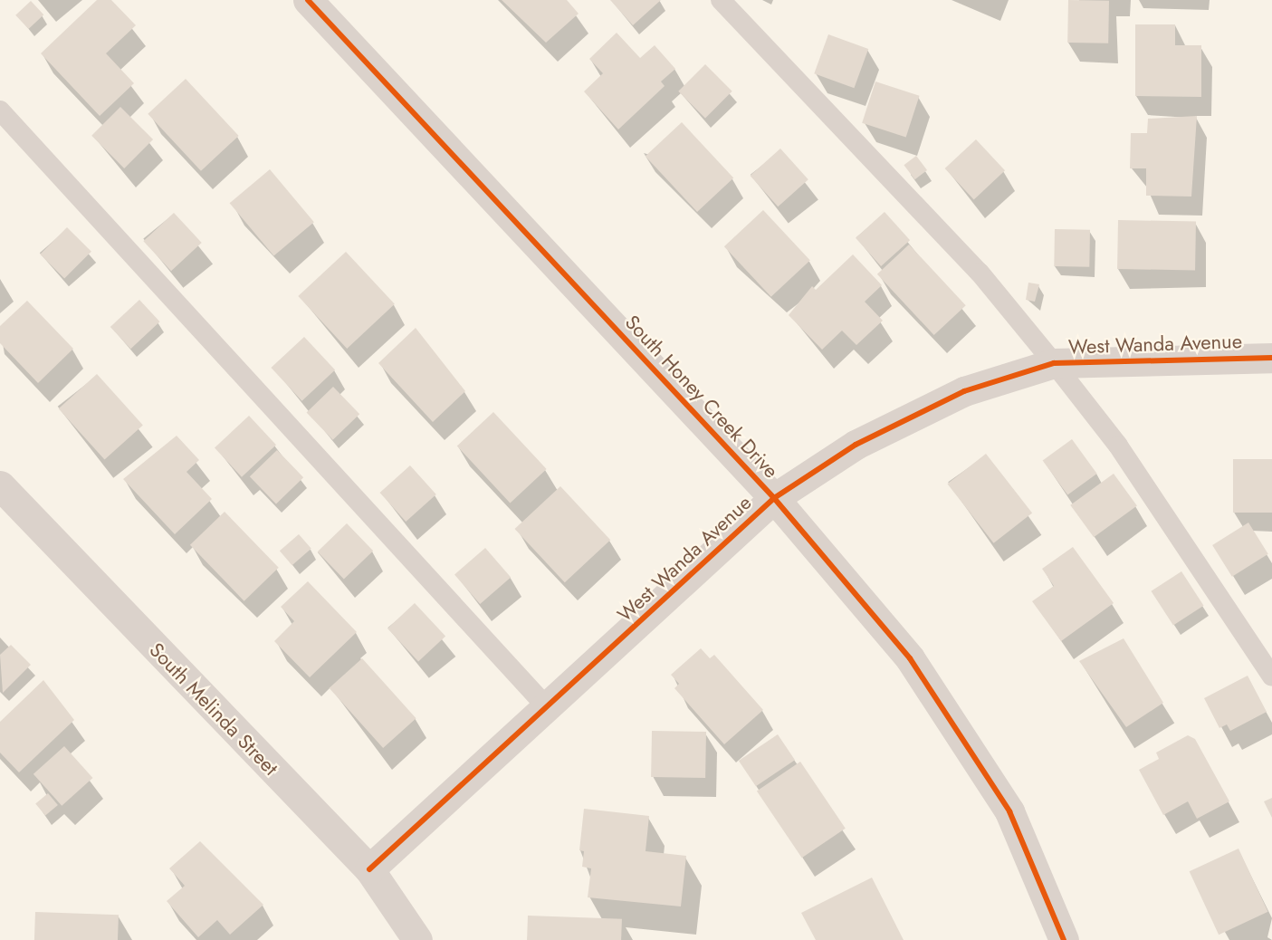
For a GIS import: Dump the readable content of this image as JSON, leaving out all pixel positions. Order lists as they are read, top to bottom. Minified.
{"streets":{"street":["West Wanda Avenue","South Honey Creek Drive","South Melinda Street"]},"crossings":[["West Wanda Avenue","South Honey Creek Drive"],["West Wanda Avenue","South Melinda Street"]]}
